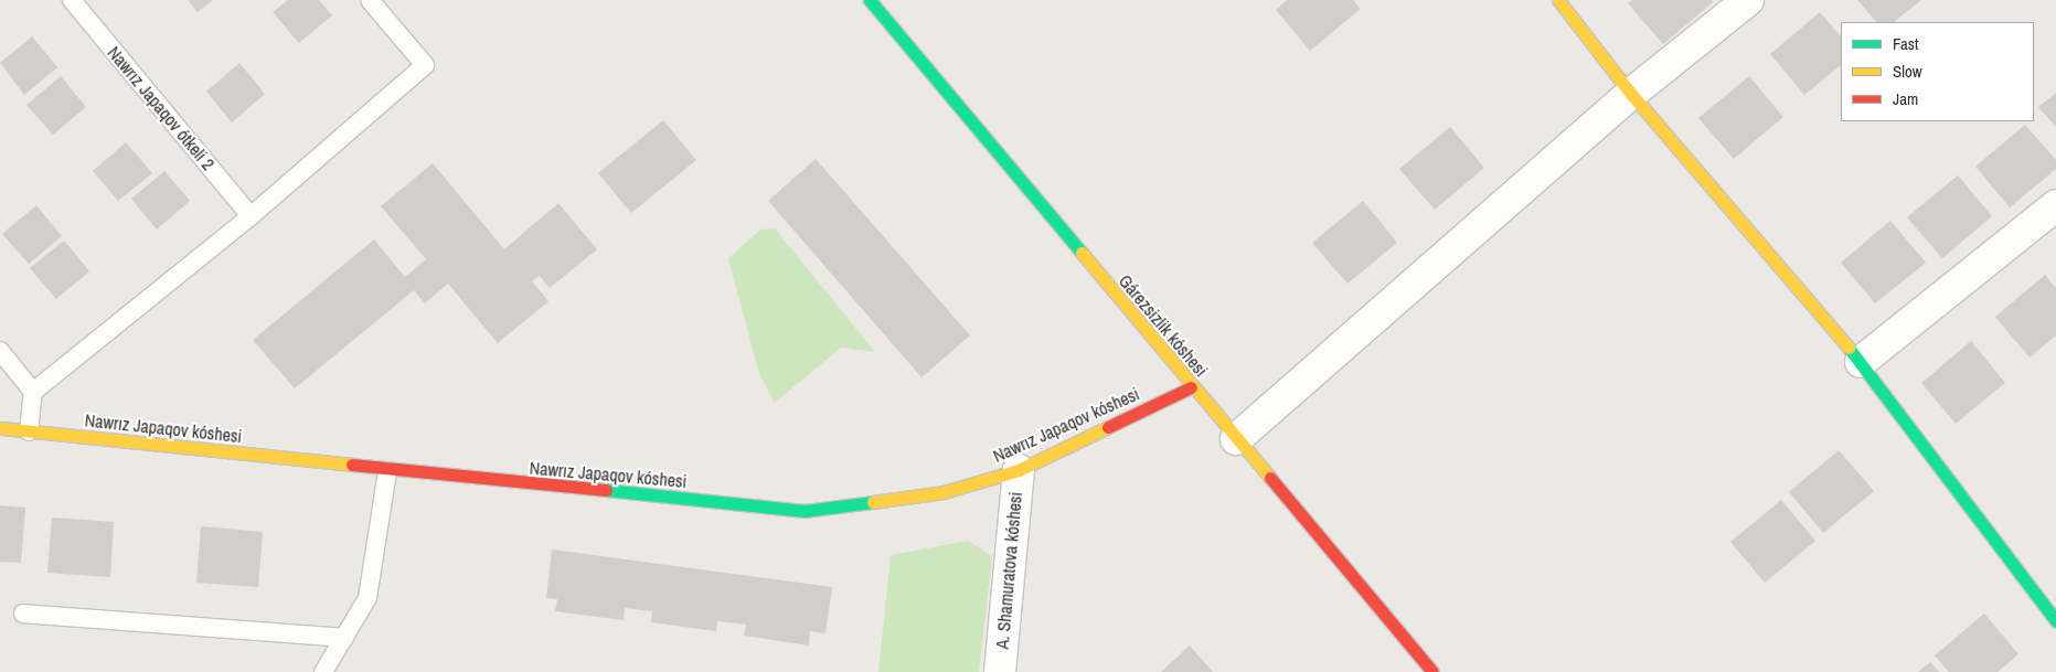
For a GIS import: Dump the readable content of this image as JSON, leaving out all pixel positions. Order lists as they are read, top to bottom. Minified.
{"streets":{"street":["Gárezsizlik kóshesi","Nawrız Japaqov kóshesi","A. Shamuratova kóshesi"],"lane":["Nawrız Japaqov ótkeli 2"]},"crossings":[["Gárezsizlik kóshesi","Nawrız Japaqov kóshesi"],["Nawrız Japaqov kóshesi","A. Shamuratova kóshesi"]],"legend":["Fast","Slow","Jam"]}
